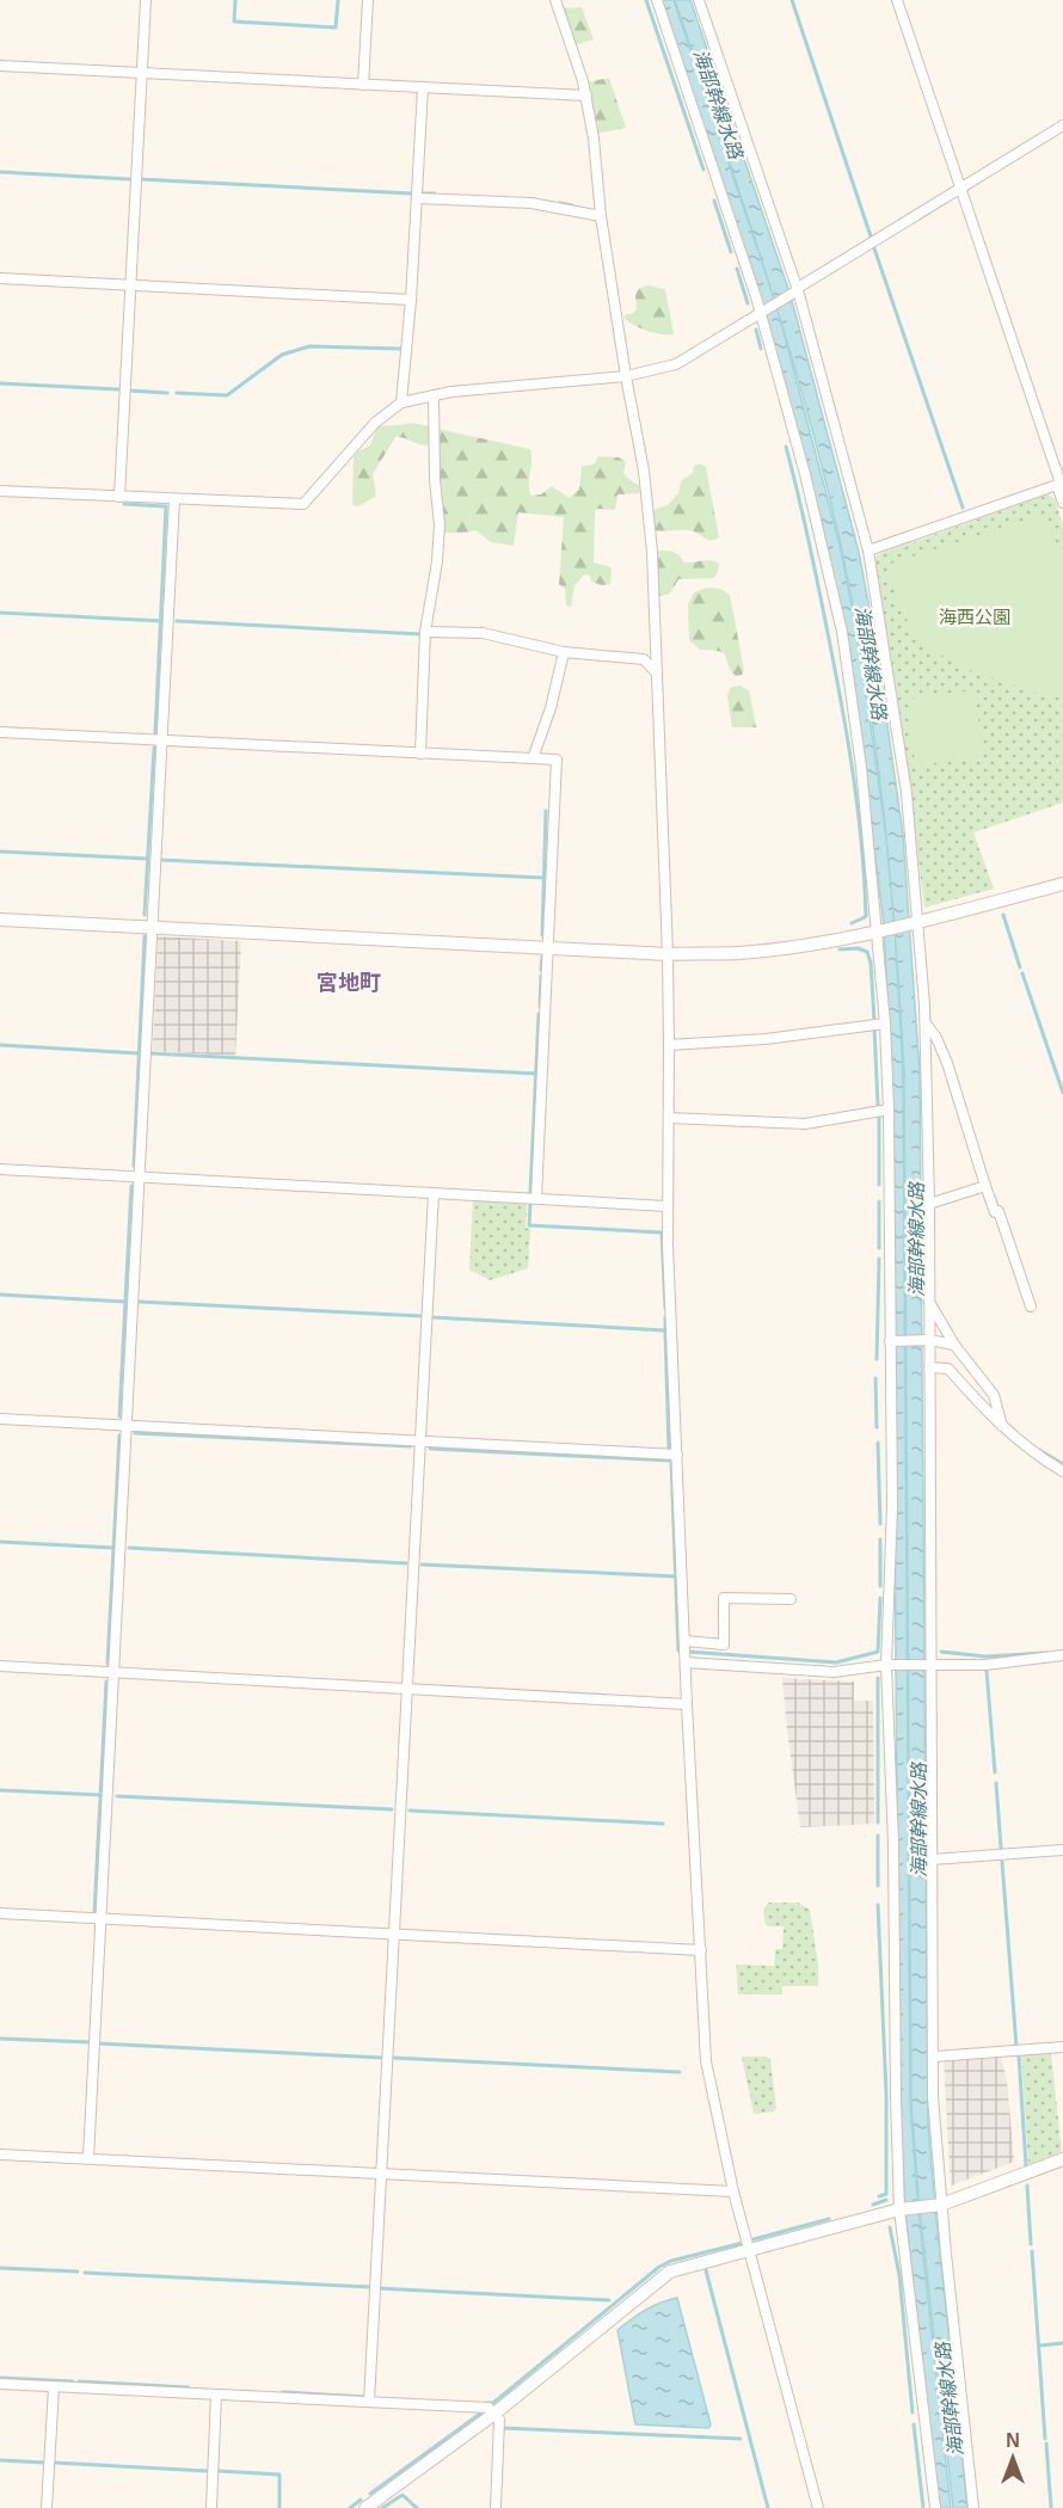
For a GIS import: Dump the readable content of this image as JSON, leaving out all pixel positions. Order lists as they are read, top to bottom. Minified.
{"districts":["宮地町"],"water":["海部幹線水路"],"parks":["海西公園"],"north":"top"}
